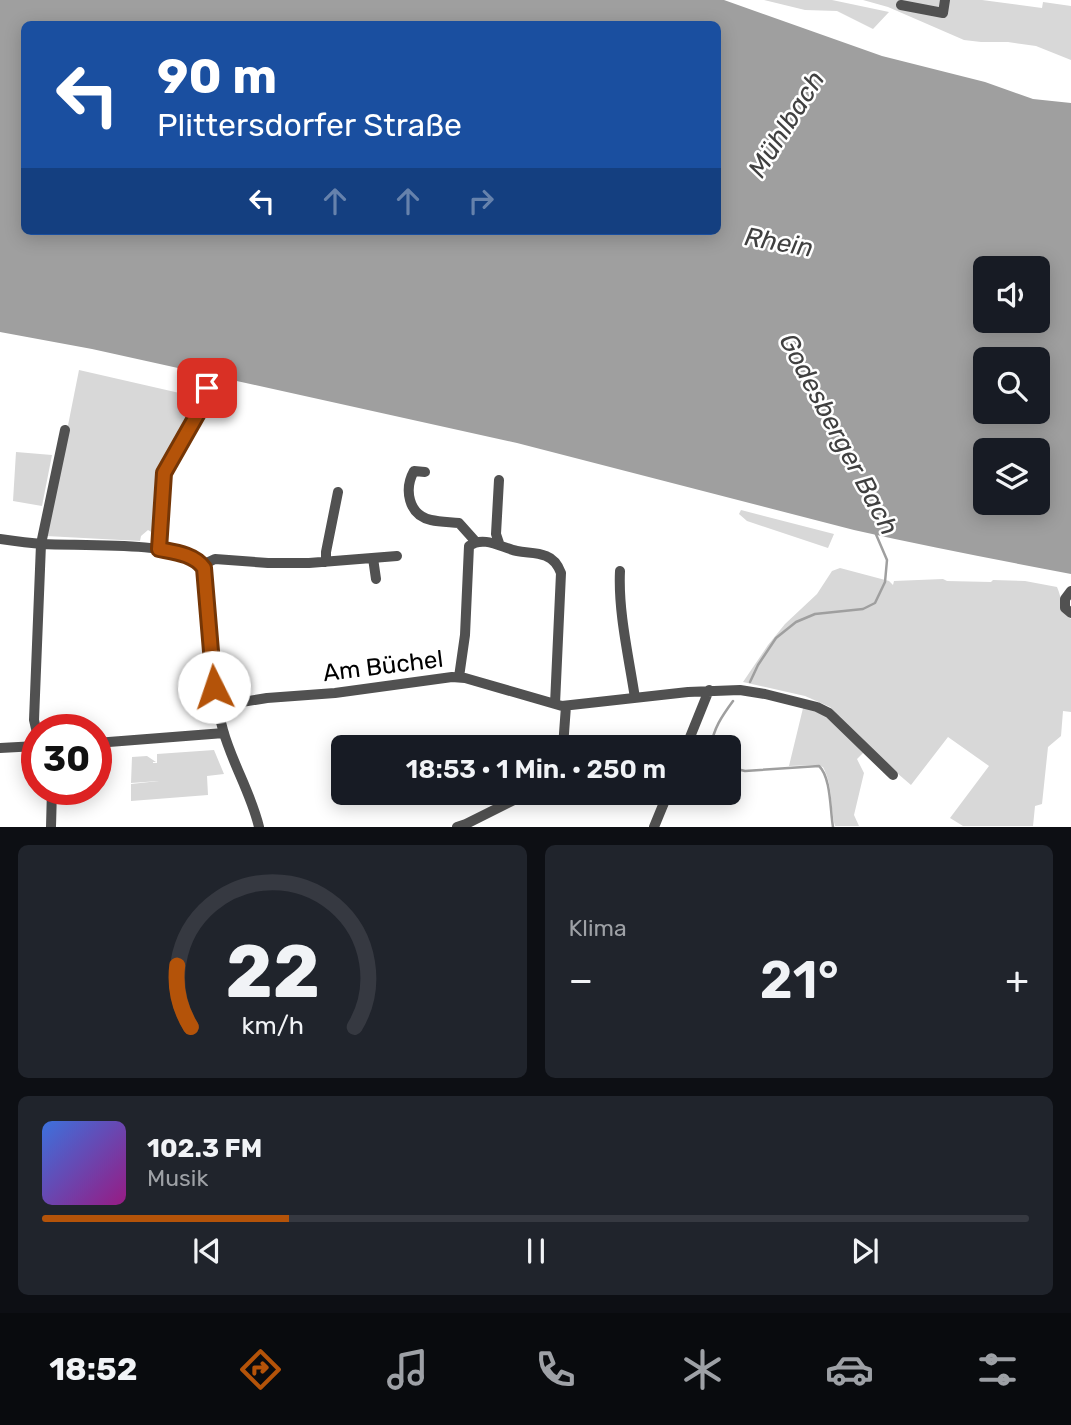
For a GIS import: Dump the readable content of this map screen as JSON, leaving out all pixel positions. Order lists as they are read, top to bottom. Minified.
{"streets":{"street":["Am Büchel"]},"water":["Mühlbach","Rhein","Godesberger Bach"],"page":{"turn":["90 m","Plittersdorfer Straße"],"limit":"30","trip":"18:53 · 1 Min. · 250 m","tile":"Klima","heat":["−","21°","+"],"song":["102.3 FM","Musik"],"tabs":"18:52","gauge":["22","km/h"]}}
